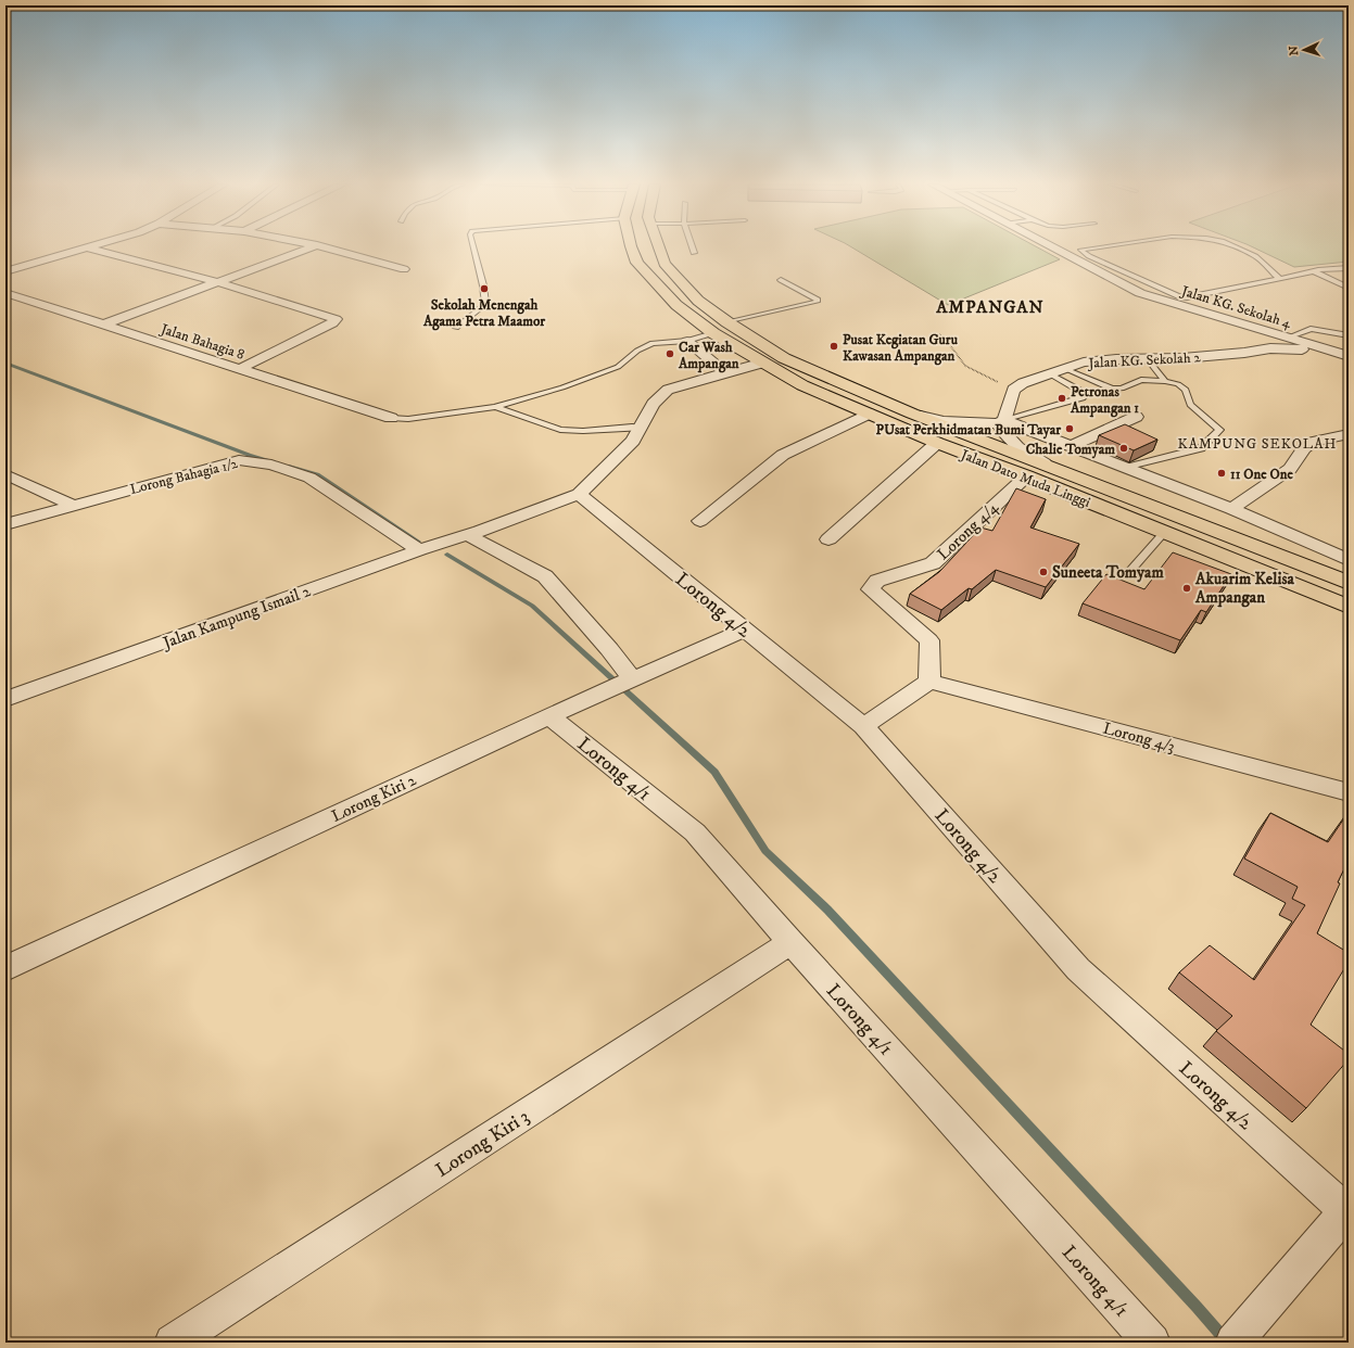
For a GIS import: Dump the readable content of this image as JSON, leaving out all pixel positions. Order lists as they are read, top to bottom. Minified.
{"streets":{"highway":["Jalan Dato Muda Linggi"],"street":["Jalan KG. Sekolah 4","Jalan Bahagia 8","Jalan KG. Sekolah 2","Lorong Bahagia 1/2","Lorong 4/4","Lorong 4/2","Jalan Kampung Ismail 2","Lorong 4/3","Lorong 4/1","Lorong Kiri 2","Lorong Kiri 3"]},"crossings":[["Jalan KG. Sekolah 4","Jalan KG. Sekolah 2"],["Lorong Bahagia 1/2","Jalan Kampung Ismail 2"],["Jalan Dato Muda Linggi","Lorong 4/4"],["Lorong 4/4","Lorong 4/3"],["Lorong 4/2","Jalan Kampung Ismail 2"],["Lorong 4/2","Lorong Kiri 2"],["Lorong 4/1","Lorong Kiri 2"],["Lorong 4/1","Lorong Kiri 3"]],"districts":["AMPANGAN","KAMPUNG SEKOLAH"],"places":["Sekolah Menengah Agama Petra Maamor","Pusat Kegiatan Guru Kawasan Ampangan","Car Wash Ampangan","Petronas Ampangan 1","PUsat Perkhidmatan Bumi Tayar","Chalie Tomyam","11 One One","Suneeta Tomyam","Akuarim Kelisa Ampangan"],"north":"left"}
